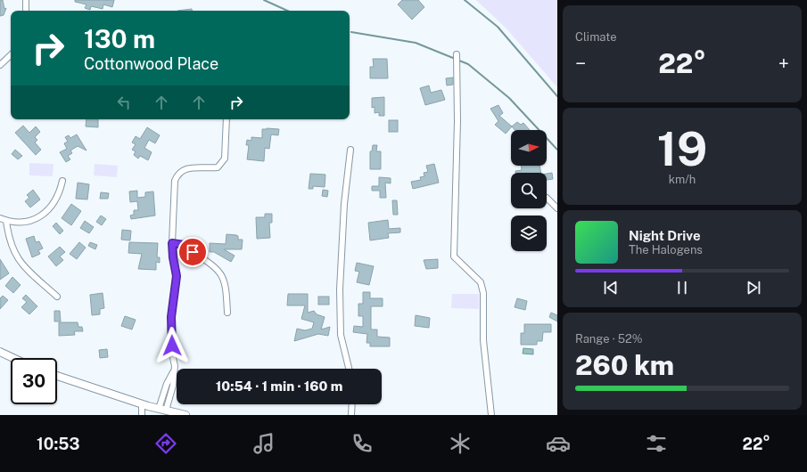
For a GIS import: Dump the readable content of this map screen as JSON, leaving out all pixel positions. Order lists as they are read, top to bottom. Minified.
{"north":"right","page":{"tile":["Climate",["19","km/h"],["Range · 52%","260 km"]],"turn":["130 m","Cottonwood Place"],"heat":["−","22°","+"],"song":["Night Drive","The Halogens"],"limit":"30","trip":"10:54 · 1 min · 160 m","tabs":["10:53","22°"]}}
